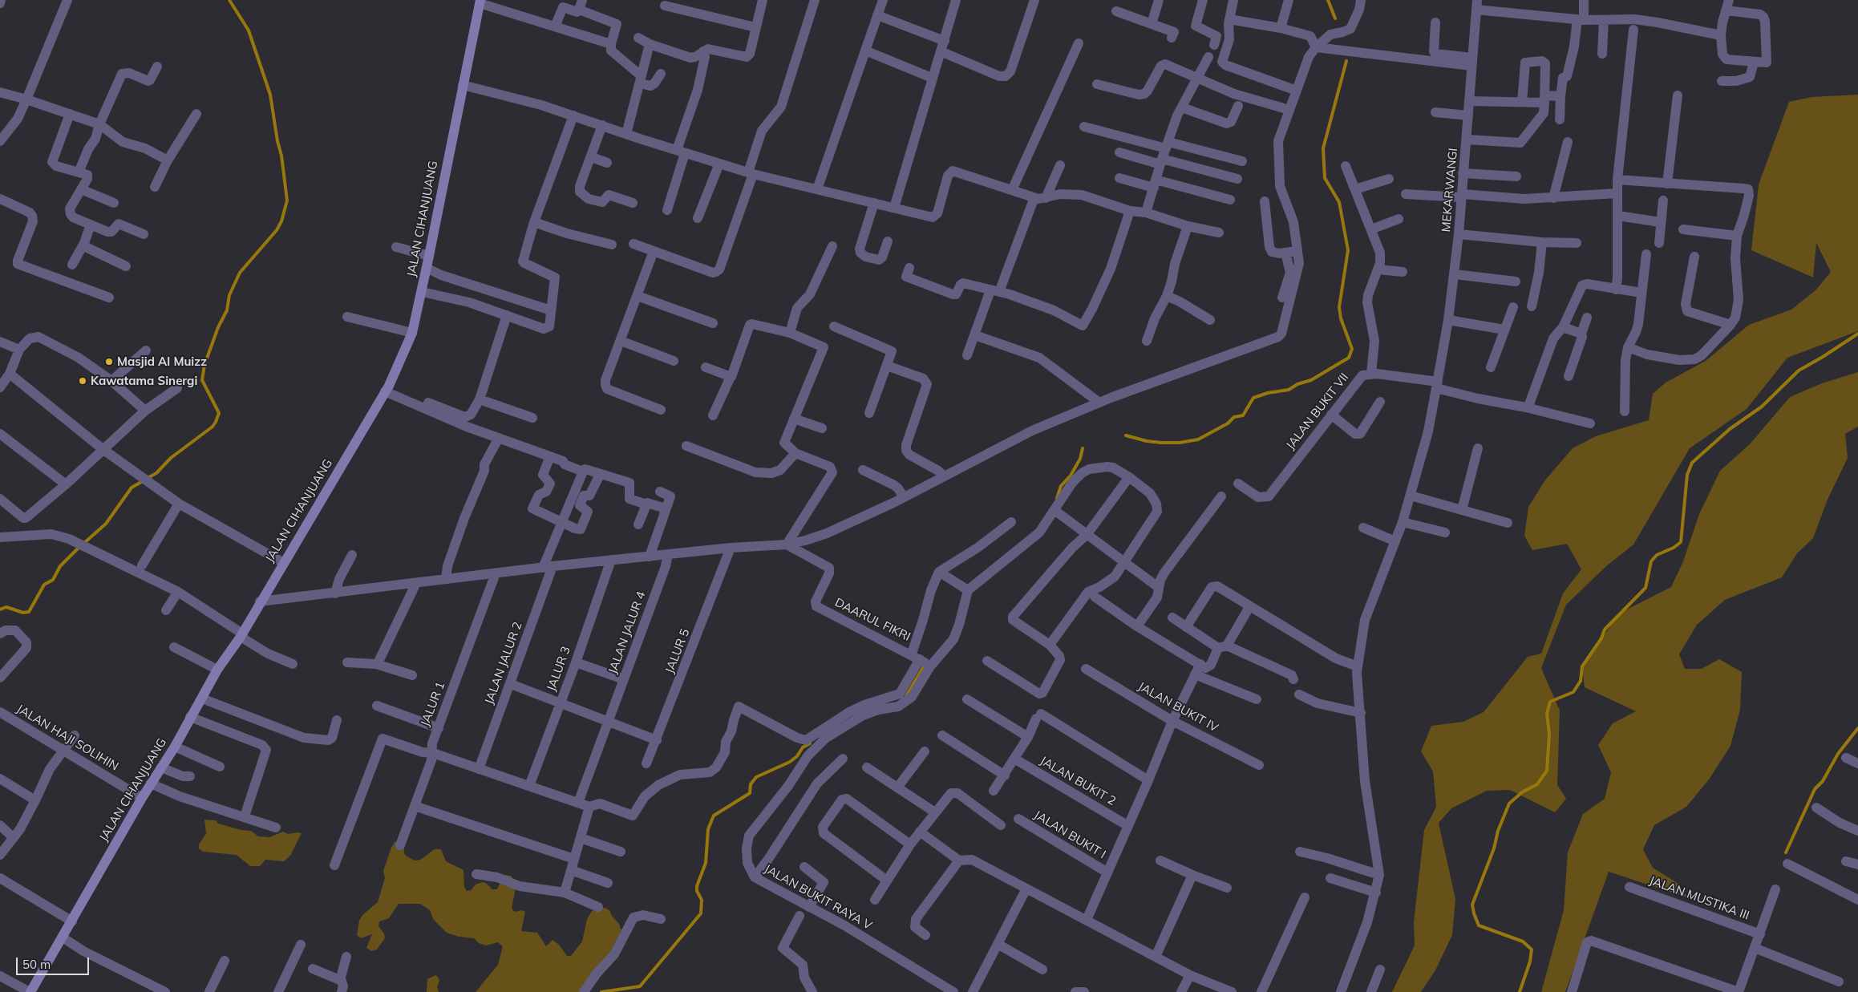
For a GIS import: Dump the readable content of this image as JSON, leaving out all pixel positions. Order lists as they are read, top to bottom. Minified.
{"streets":{"main road":["JALAN CIHANJUANG"],"street":["MEKARWANGI","JALAN BUKIT VII","DAARUL FIKRI","JALAN JALUR 4","JALUR 5","JALAN JALUR 2","JALUR 3","JALUR 1","JALAN BUKIT IV","JALAN HAJI SOLIHIN","JALAN BUKIT 2","JALAN BUKIT I","JALAN BUKIT RAYA V","JALAN MUSTIKA III"]},"crossings":[["JALAN CIHANJUANG","JALAN HAJI SOLIHIN"],["DAARUL FIKRI","JALAN BUKIT RAYA V"]],"places":["Masjid Al Muizz","Kawatama Sinergi"],"scale_bar":"50 m"}
